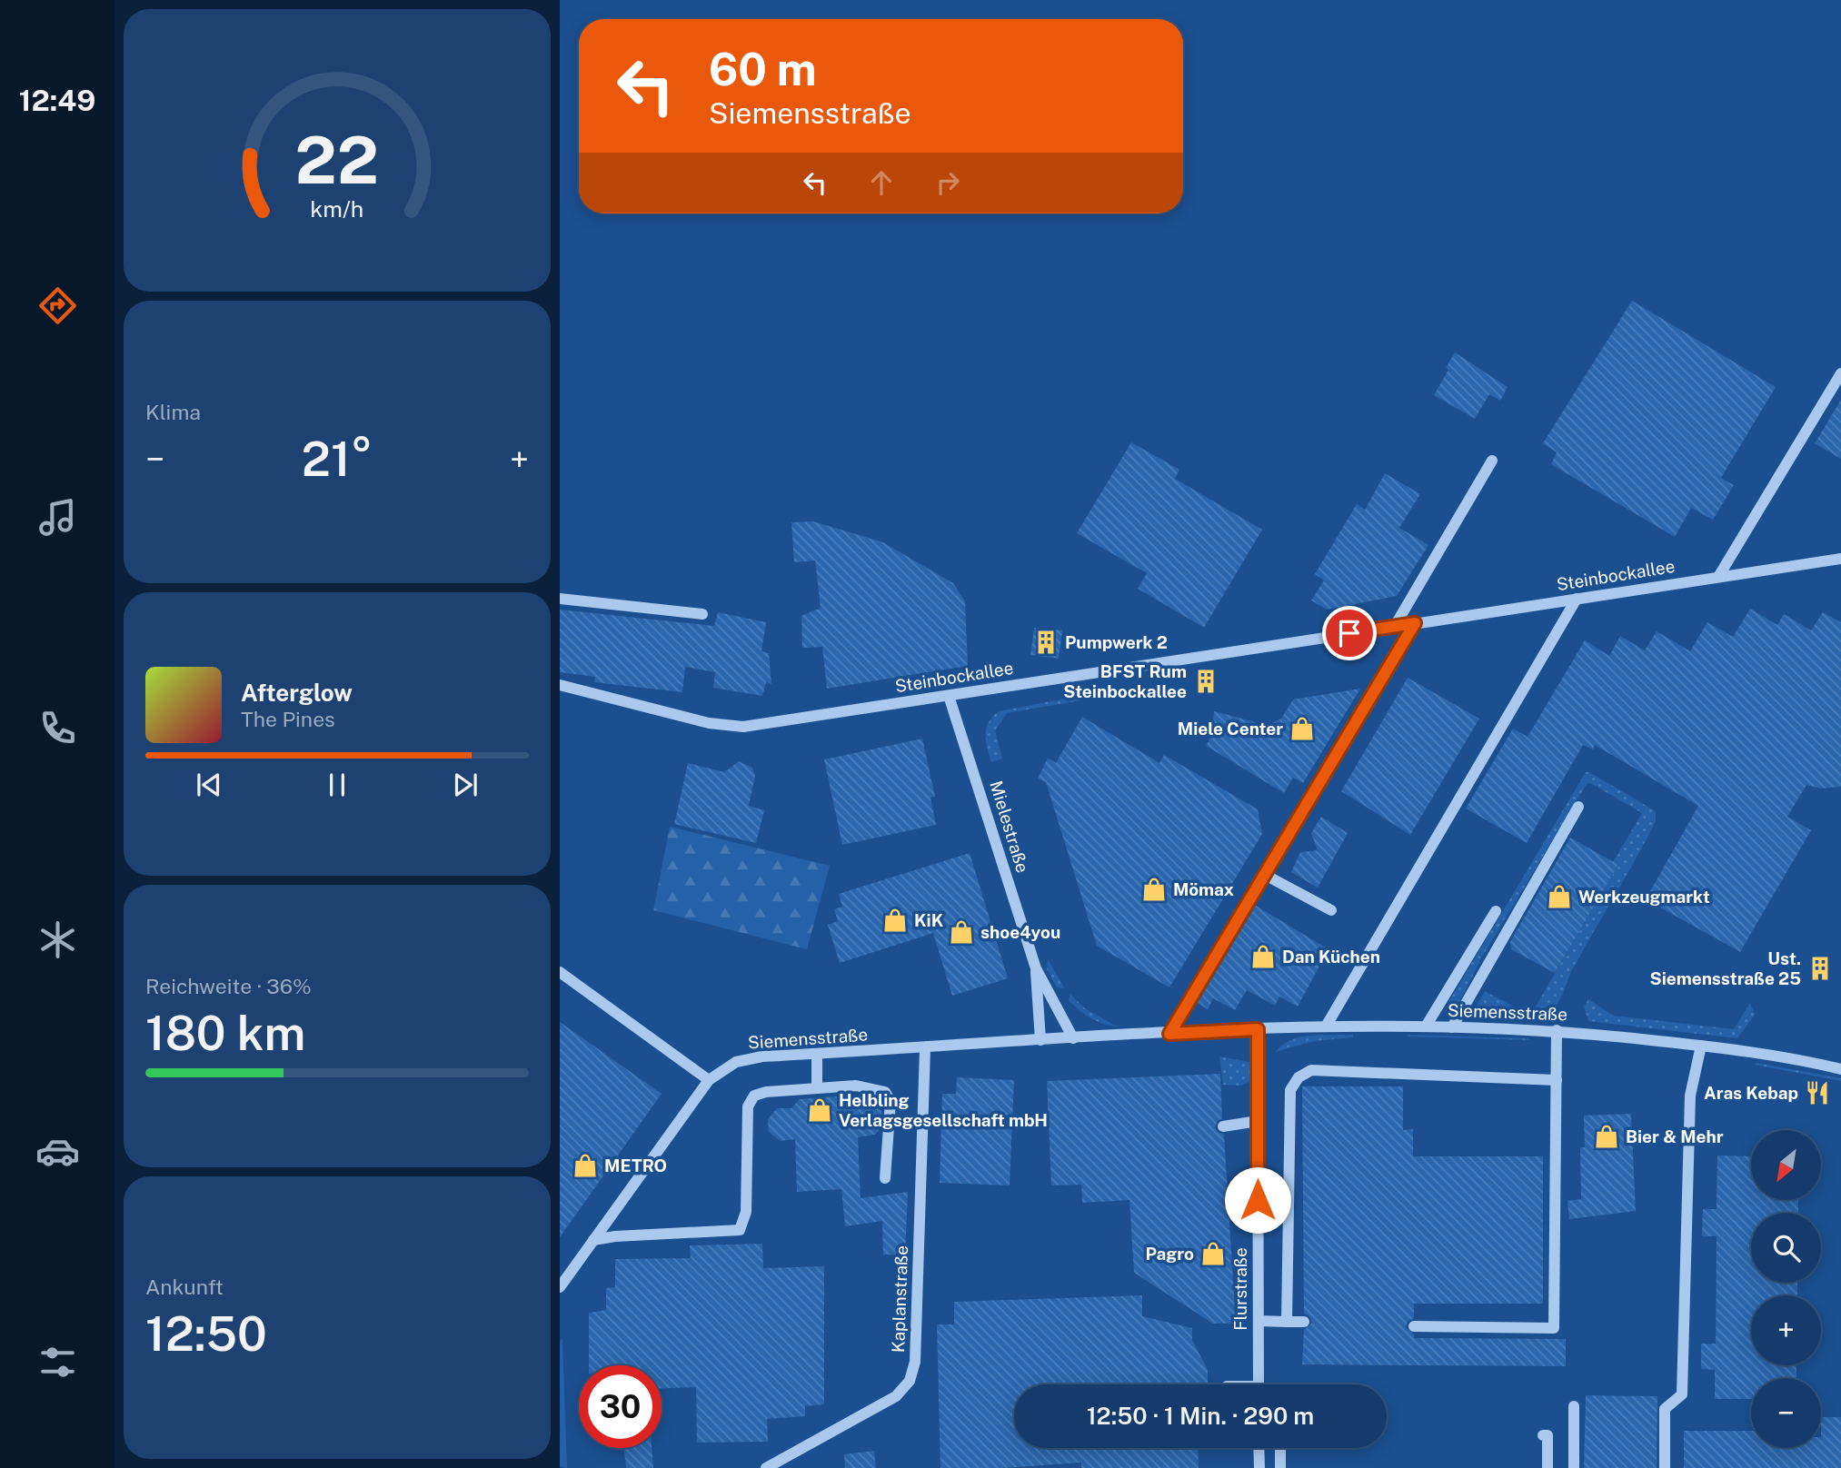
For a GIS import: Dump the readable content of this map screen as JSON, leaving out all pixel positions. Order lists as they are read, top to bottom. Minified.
{"streets":{"street":["Steinbockallee","Mielestraße","Siemensstraße","Flurstraße","Kaplanstraße"]},"crossings":[["Steinbockallee","Mielestraße"],["Mielestraße","Siemensstraße"],["Siemensstraße","Flurstraße"],["Siemensstraße","Kaplanstraße"]],"places":{"building":["Pumpwerk 2","BFST Rum Steinbockallee","Ust. Siemensstraße 25"],"shop":["Miele Center","Mömax","Werkzeugmarkt","KiK","shoe4you","Dan Küchen","Helbling Verlagsgesellschaft mbH","Bier & Mehr","METRO","Pagro"],"restaurant":["Aras Kebap"]},"north":"bottom left","page":{"tabs":"12:49","turn":["60 m","Siemensstraße"],"tile":["Klima",["Reichweite · 36%","180 km"],["Ankunft","12:50"]],"heat":["−","21°","+"],"song":["Afterglow","The Pines"],"map_buttons":["+","−"],"limit":"30","trip":"12:50 · 1 Min. · 290 m","gauge":["22","km/h"]}}
